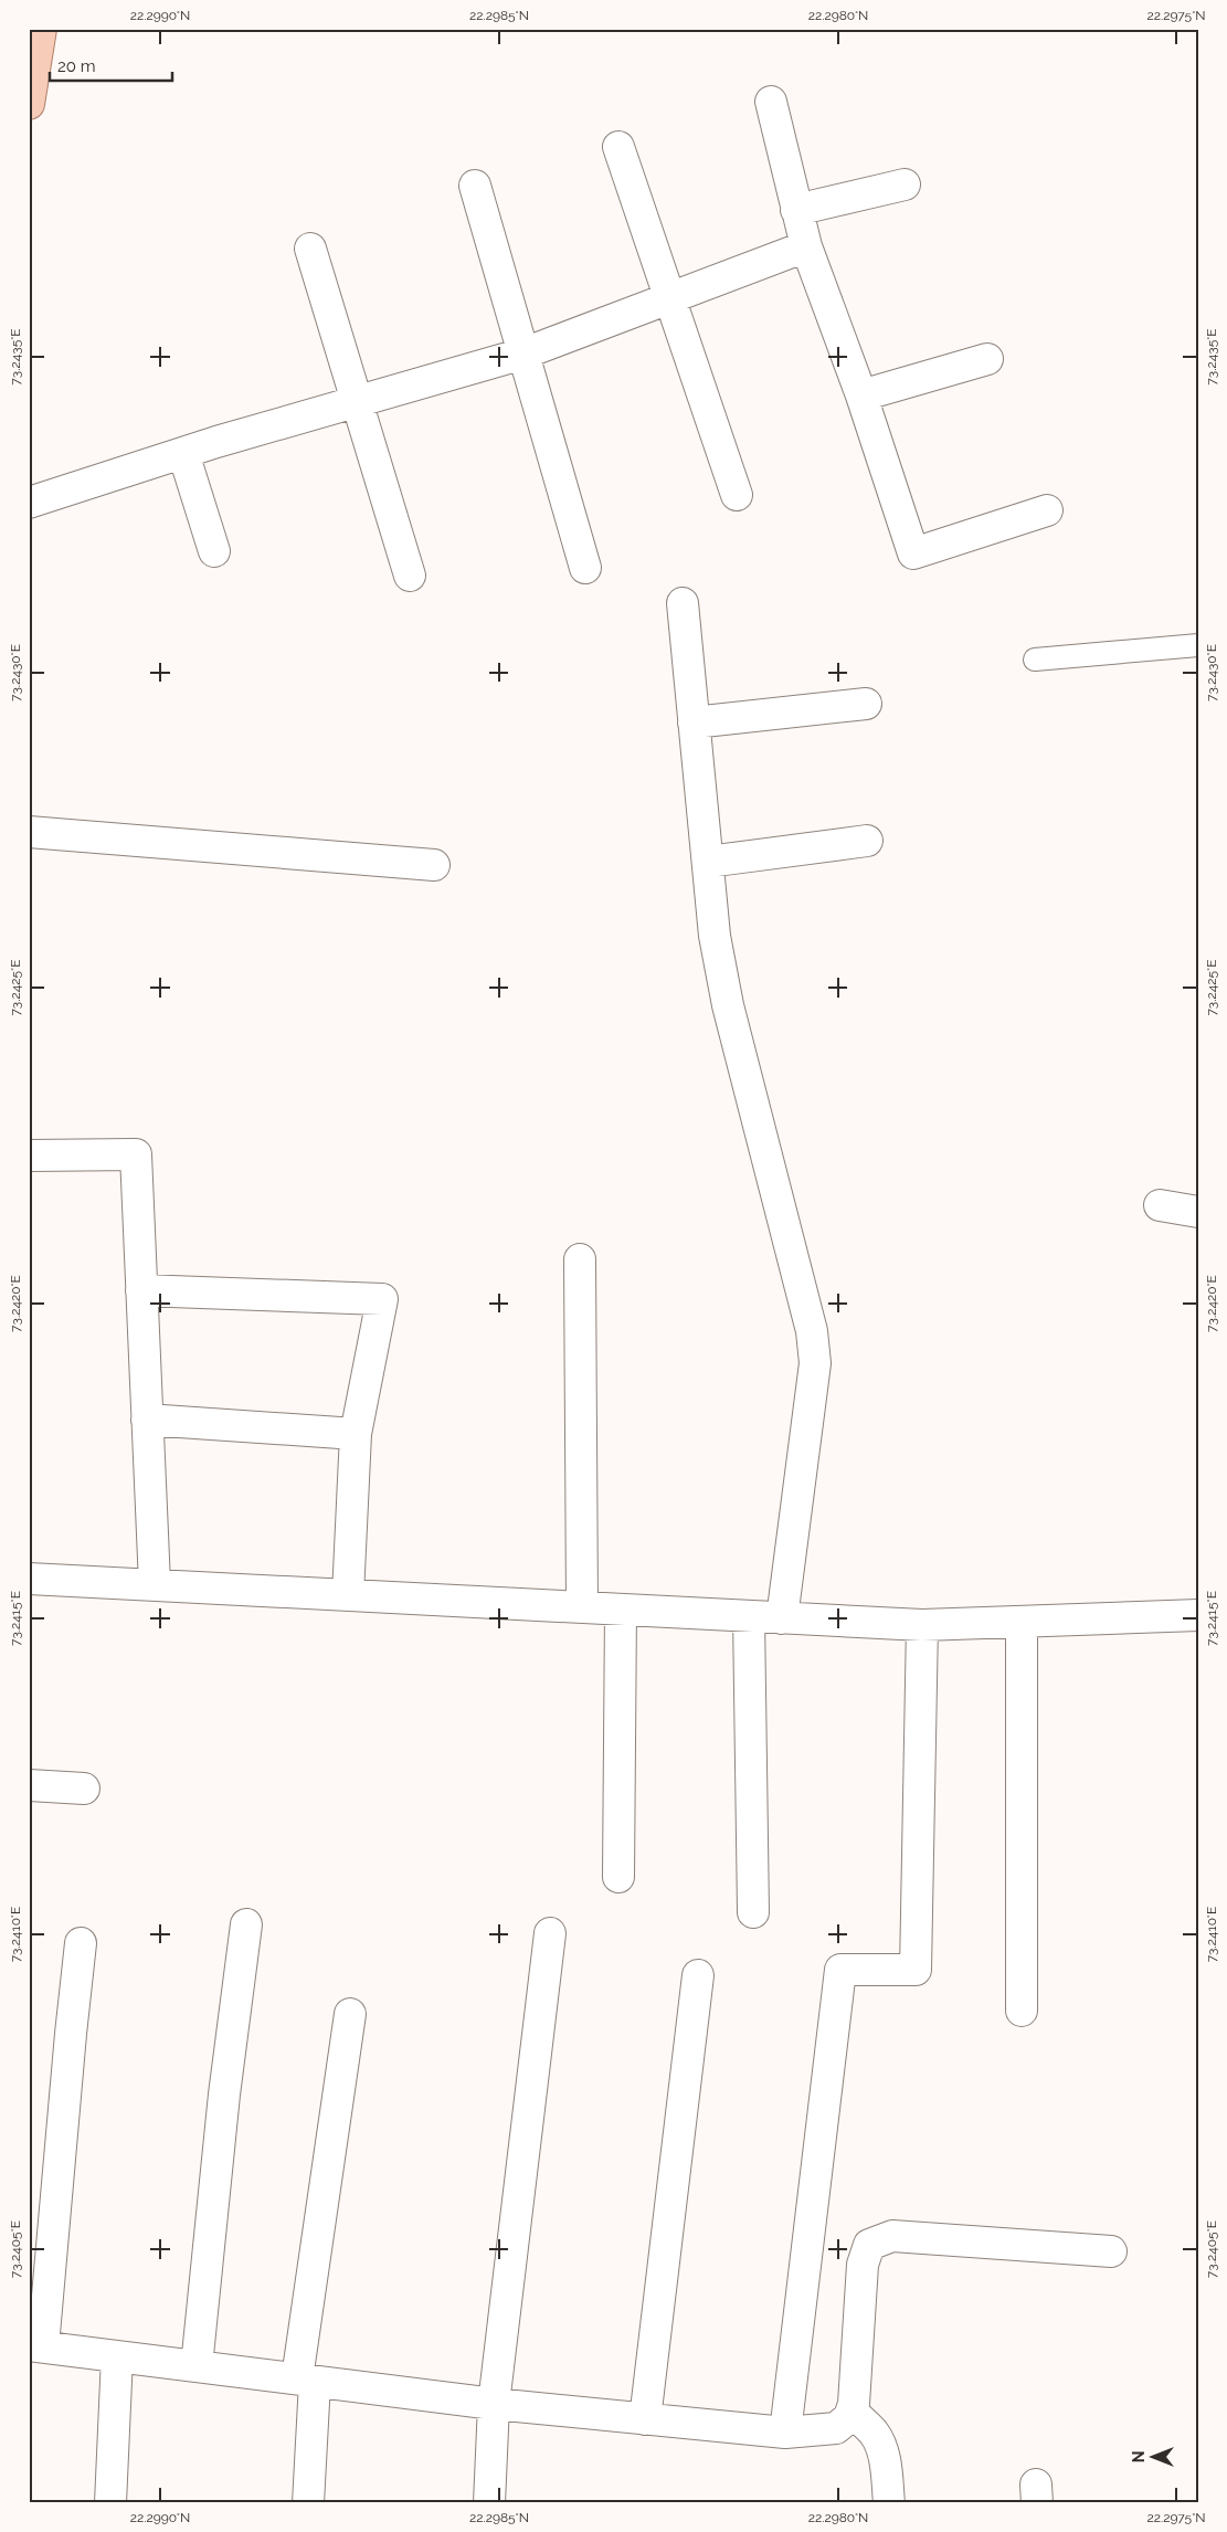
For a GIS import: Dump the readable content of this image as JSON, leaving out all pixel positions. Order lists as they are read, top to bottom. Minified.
{"scale_bar":"20 m","north":"left","coordinates":["22.2990°N","22.2985°N","22.2980°N","22.2975°N","73.2435°E","73.2430°E","73.2425°E","73.2420°E","73.2415°E","73.2410°E","73.2405°E"]}
